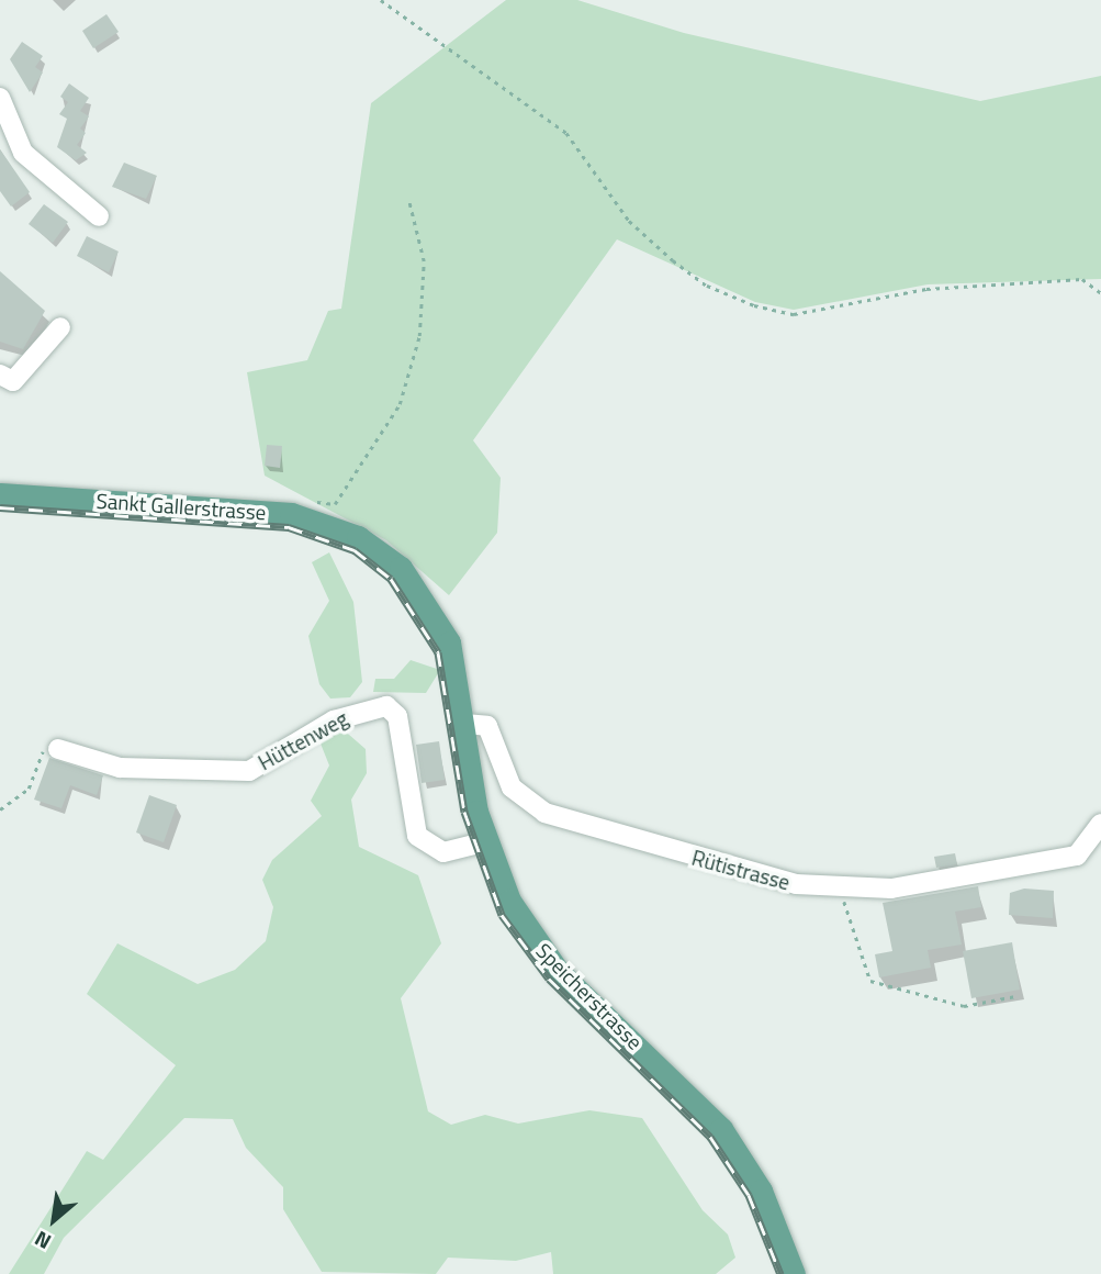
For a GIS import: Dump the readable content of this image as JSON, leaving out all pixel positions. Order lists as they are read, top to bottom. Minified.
{"streets":{"main road":["Sankt Gallerstrasse","Speicherstrasse"],"street":["Hüttenweg","Rütistrasse"]},"crossings":[["Sankt Gallerstrasse","Speicherstrasse"],["Hüttenweg","Speicherstrasse"],["Rütistrasse","Speicherstrasse"]],"north":"bottom left"}
